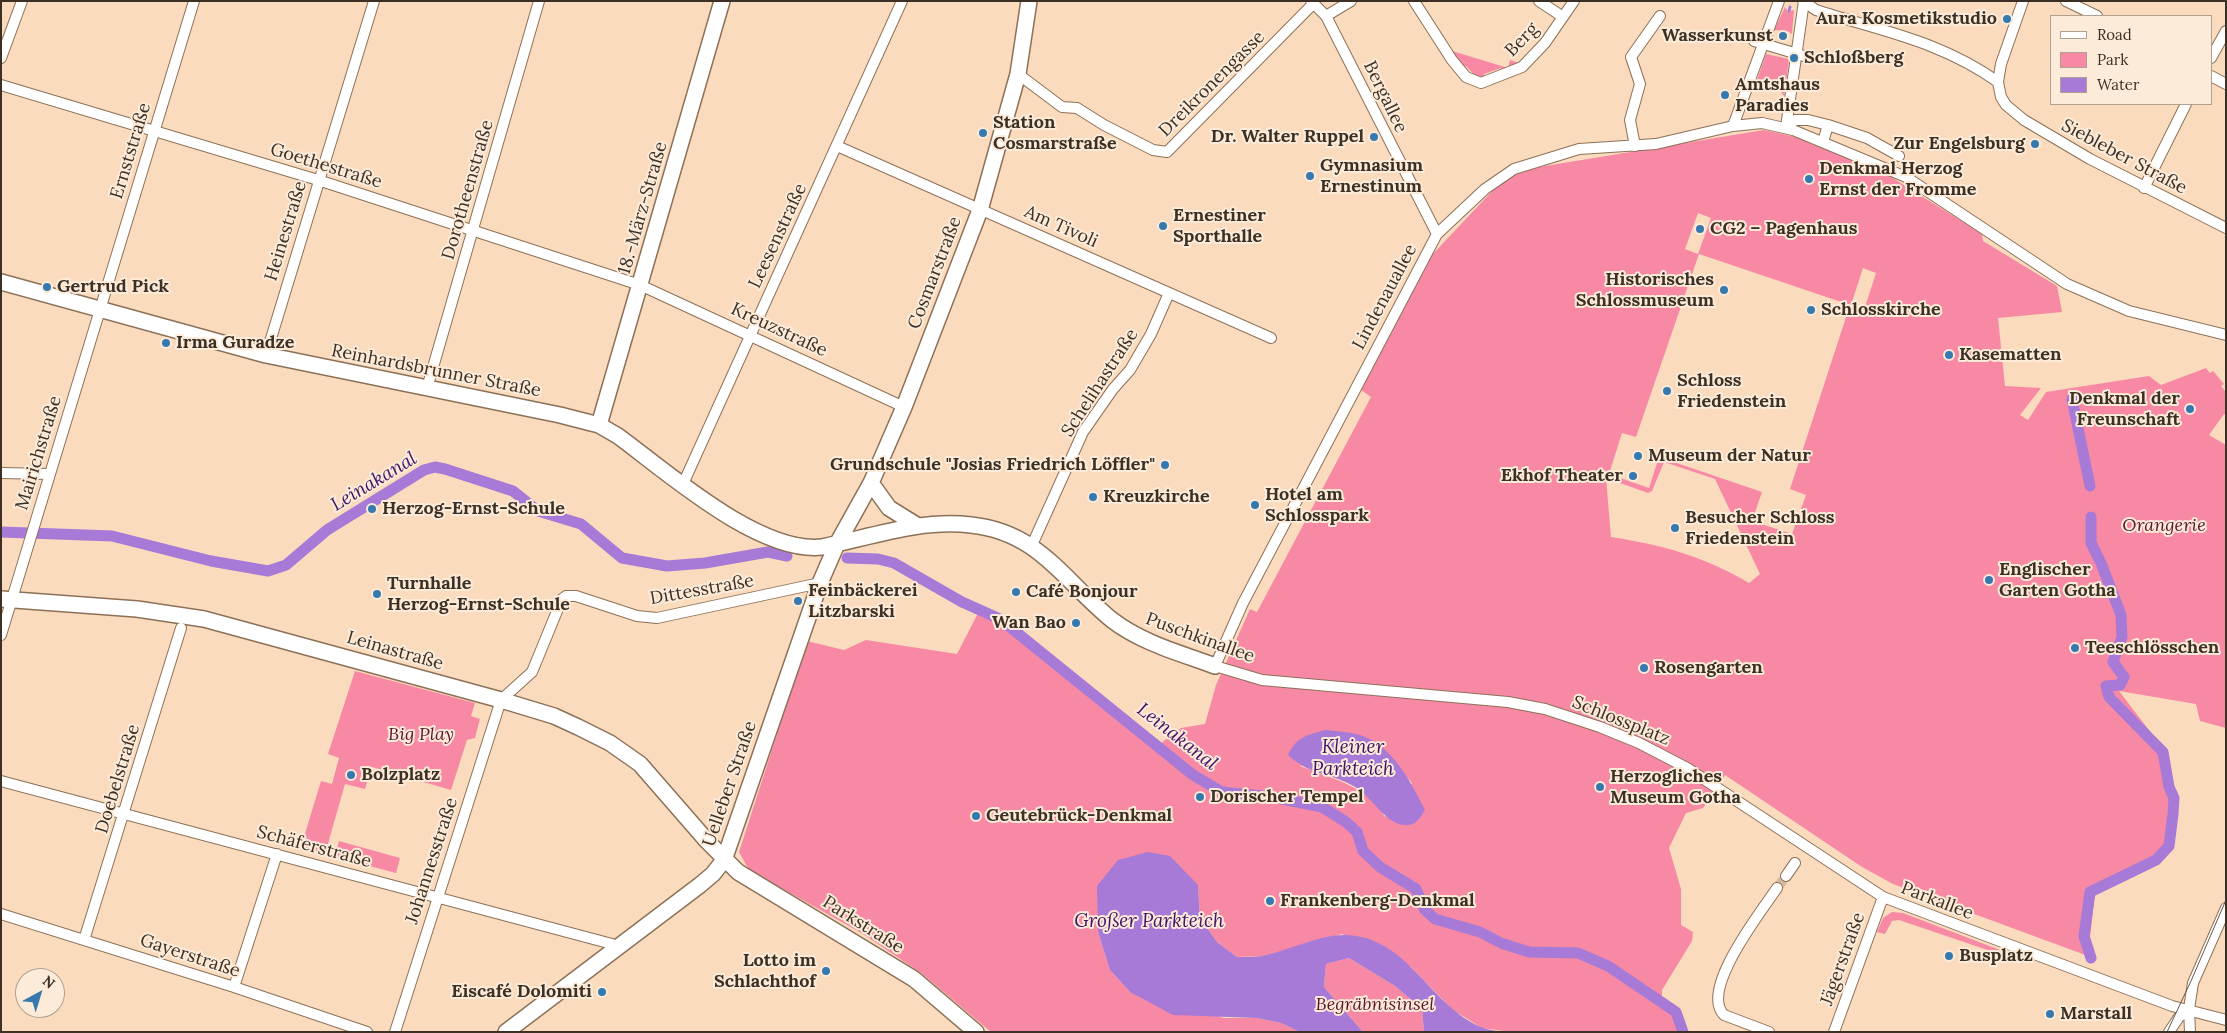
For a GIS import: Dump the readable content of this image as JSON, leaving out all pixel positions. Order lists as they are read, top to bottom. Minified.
{"streets":{"street":["Berg","Dreikronengasse","Bergallee","Ernststraße","Siebleber Straße","Goethestraße","Dorotheenstraße","18.-März-Straße","Am Tivoli","Heinestraße","Leesenstraße","Cosmarstraße","Lindenauallee","Kreuzstraße","Reinhardsbrunner Straße","Schelihastraße","Mairichstraße","Dittesstraße","Puschkinallee","Leinastraße","Schlossplatz","Doebelstraße","Uelleber Straße","Schäferstraße","Johannesstraße","Parkallee","Parkstraße","Gayerstraße","Jägerstraße"]},"crossings":[["Dreikronengasse","Bergallee"],["Dreikronengasse","Cosmarstraße"],["Bergallee","Lindenauallee"],["Ernststraße","Goethestraße"],["Ernststraße","Reinhardsbrunner Straße"],["Ernststraße","Mairichstraße"],["Goethestraße","Dorotheenstraße"],["Goethestraße","18.-März-Straße"],["Goethestraße","Heinestraße"],["Goethestraße","Kreuzstraße"],["Dorotheenstraße","Reinhardsbrunner Straße"],["18.-März-Straße","Kreuzstraße"],["18.-März-Straße","Reinhardsbrunner Straße"],["Am Tivoli","Leesenstraße"],["Am Tivoli","Cosmarstraße"],["Am Tivoli","Schelihastraße"],["Heinestraße","Reinhardsbrunner Straße"],["Leesenstraße","Kreuzstraße"],["Leesenstraße","Reinhardsbrunner Straße"],["Cosmarstraße","Kreuzstraße"],["Cosmarstraße","Reinhardsbrunner Straße"],["Cosmarstraße","Puschkinallee"],["Cosmarstraße","Uelleber Straße"],["Lindenauallee","Puschkinallee"],["Reinhardsbrunner Straße","Mairichstraße"],["Reinhardsbrunner Straße","Puschkinallee"],["Reinhardsbrunner Straße","Uelleber Straße"],["Schelihastraße","Puschkinallee"],["Mairichstraße","Leinastraße"],["Dittesstraße","Leinastraße"],["Dittesstraße","Uelleber Straße"],["Dittesstraße","Johannesstraße"],["Puschkinallee","Schlossplatz"],["Puschkinallee","Uelleber Straße"],["Leinastraße","Uelleber Straße"],["Leinastraße","Johannesstraße"],["Leinastraße","Parkstraße"],["Schlossplatz","Parkallee"],["Doebelstraße","Schäferstraße"],["Doebelstraße","Gayerstraße"],["Uelleber Straße","Schäferstraße"],["Uelleber Straße","Parkstraße"],["Schäferstraße","Johannesstraße"],["Parkallee","Jägerstraße"]],"water":["Leinakanal","Kleiner Parkteich","Großer Parkteich"],"parks":["Orangerie","Big Play","Begräbnisinsel"],"places":["Aura Kosmetikstudio","Wasserkunst","Schloßberg","Amtshaus Paradies","Station Cosmarstraße","Dr. Walter Ruppel","Zur Engelsburg","Gymnasium Ernestinum","Denkmal Herzog Ernst der Fromme","Ernestiner Sporthalle","CG2 – Pagenhaus","Gertrud Pick","Historisches Schlossmuseum","Schlosskirche","Irma Guradze","Kasematten","Schloss Friedenstein","Denkmal der Freunschaft","Museum der Natur","Grundschule \"Josias Friedrich Löffler\"","Ekhof Theater","Kreuzkirche","Hotel am Schlosspark","Herzog-Ernst-Schule","Besucher Schloss Friedenstein","Englischer Garten Gotha","Café Bonjour","Turnhalle Herzog-Ernst-Schule","Feinbäckerei Litzbarski","Wan Bao","Teeschlösschen","Rosengarten","Bolzplatz","Herzogliches Museum Gotha","Dorischer Tempel","Geutebrück-Denkmal","Frankenberg-Denkmal","Busplatz","Lotto im Schlachthof","Eiscafé Dolomiti","Marstall"],"legend":["Road","Park","Water"],"north":"top right"}
